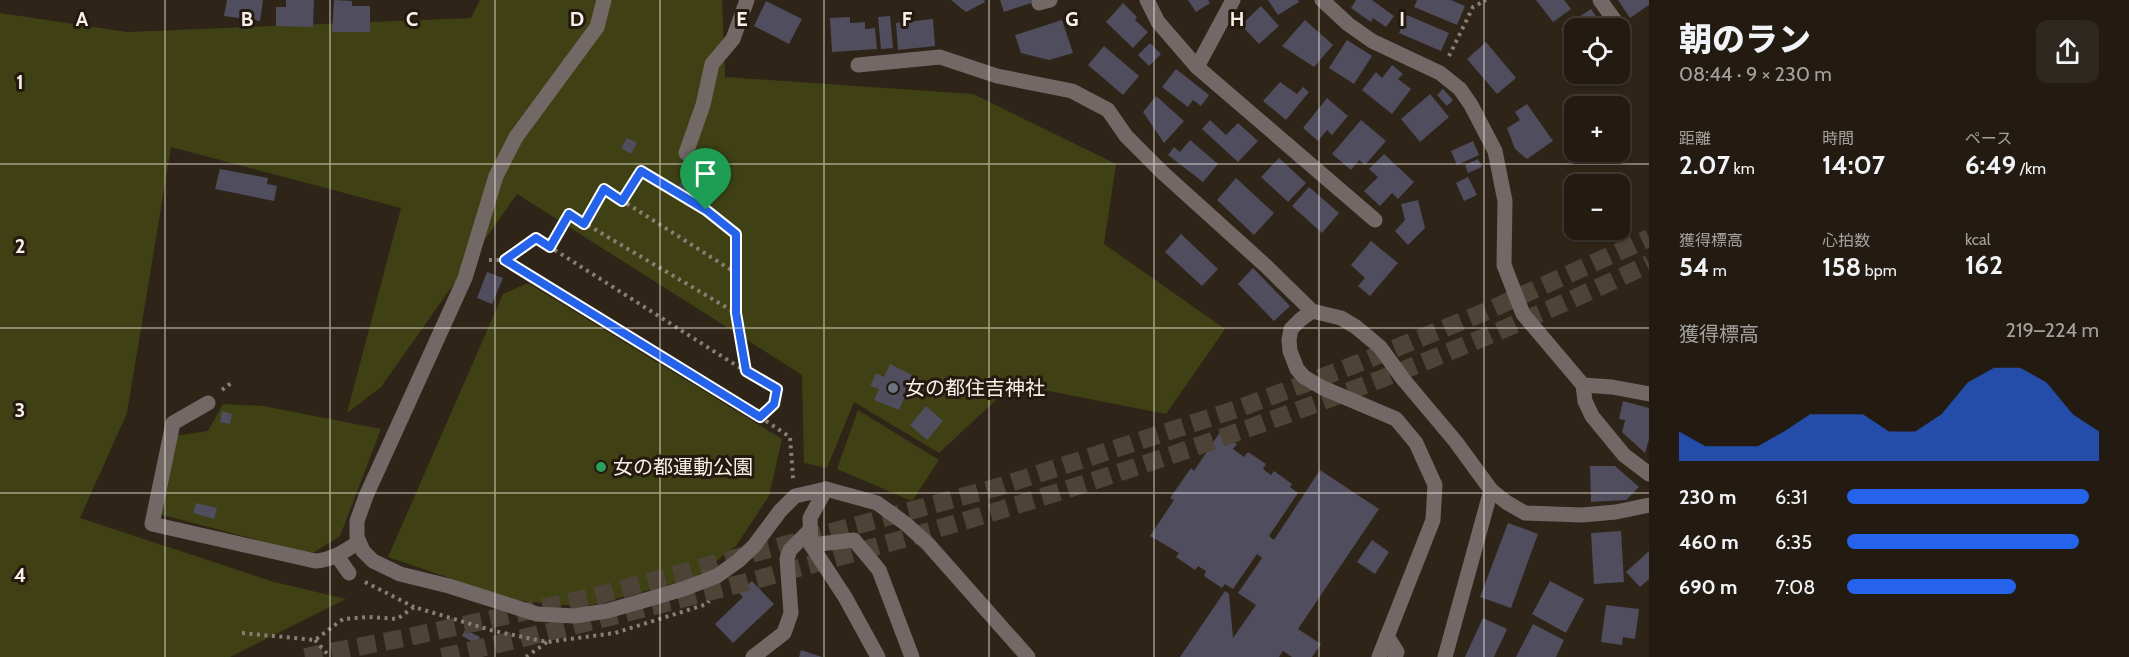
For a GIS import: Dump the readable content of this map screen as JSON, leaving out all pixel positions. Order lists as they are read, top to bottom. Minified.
{"places":["女の都住吉神社","女の都運動公園"],"page":{"heading":["朝のラン","08:44 · 9 × 230 m"],"map_buttons":["+","−"],"stats":[["距離","2.07 km"],["時間","14:07"],["ペース","6:49 /km"],["獲得標高","54 m"],["心拍数","158 bpm"],["kcal","162"]],"chart":["獲得標高","219–224 m"],"list":[{"name":"230 m","note":"6:31"},{"name":"460 m","note":"6:35"},{"name":"690 m","note":"7:08"}]},"grid":{"columns":["A","B","C","D","E","F","G","H","I"],"rows":["1","2","3","4"]}}
